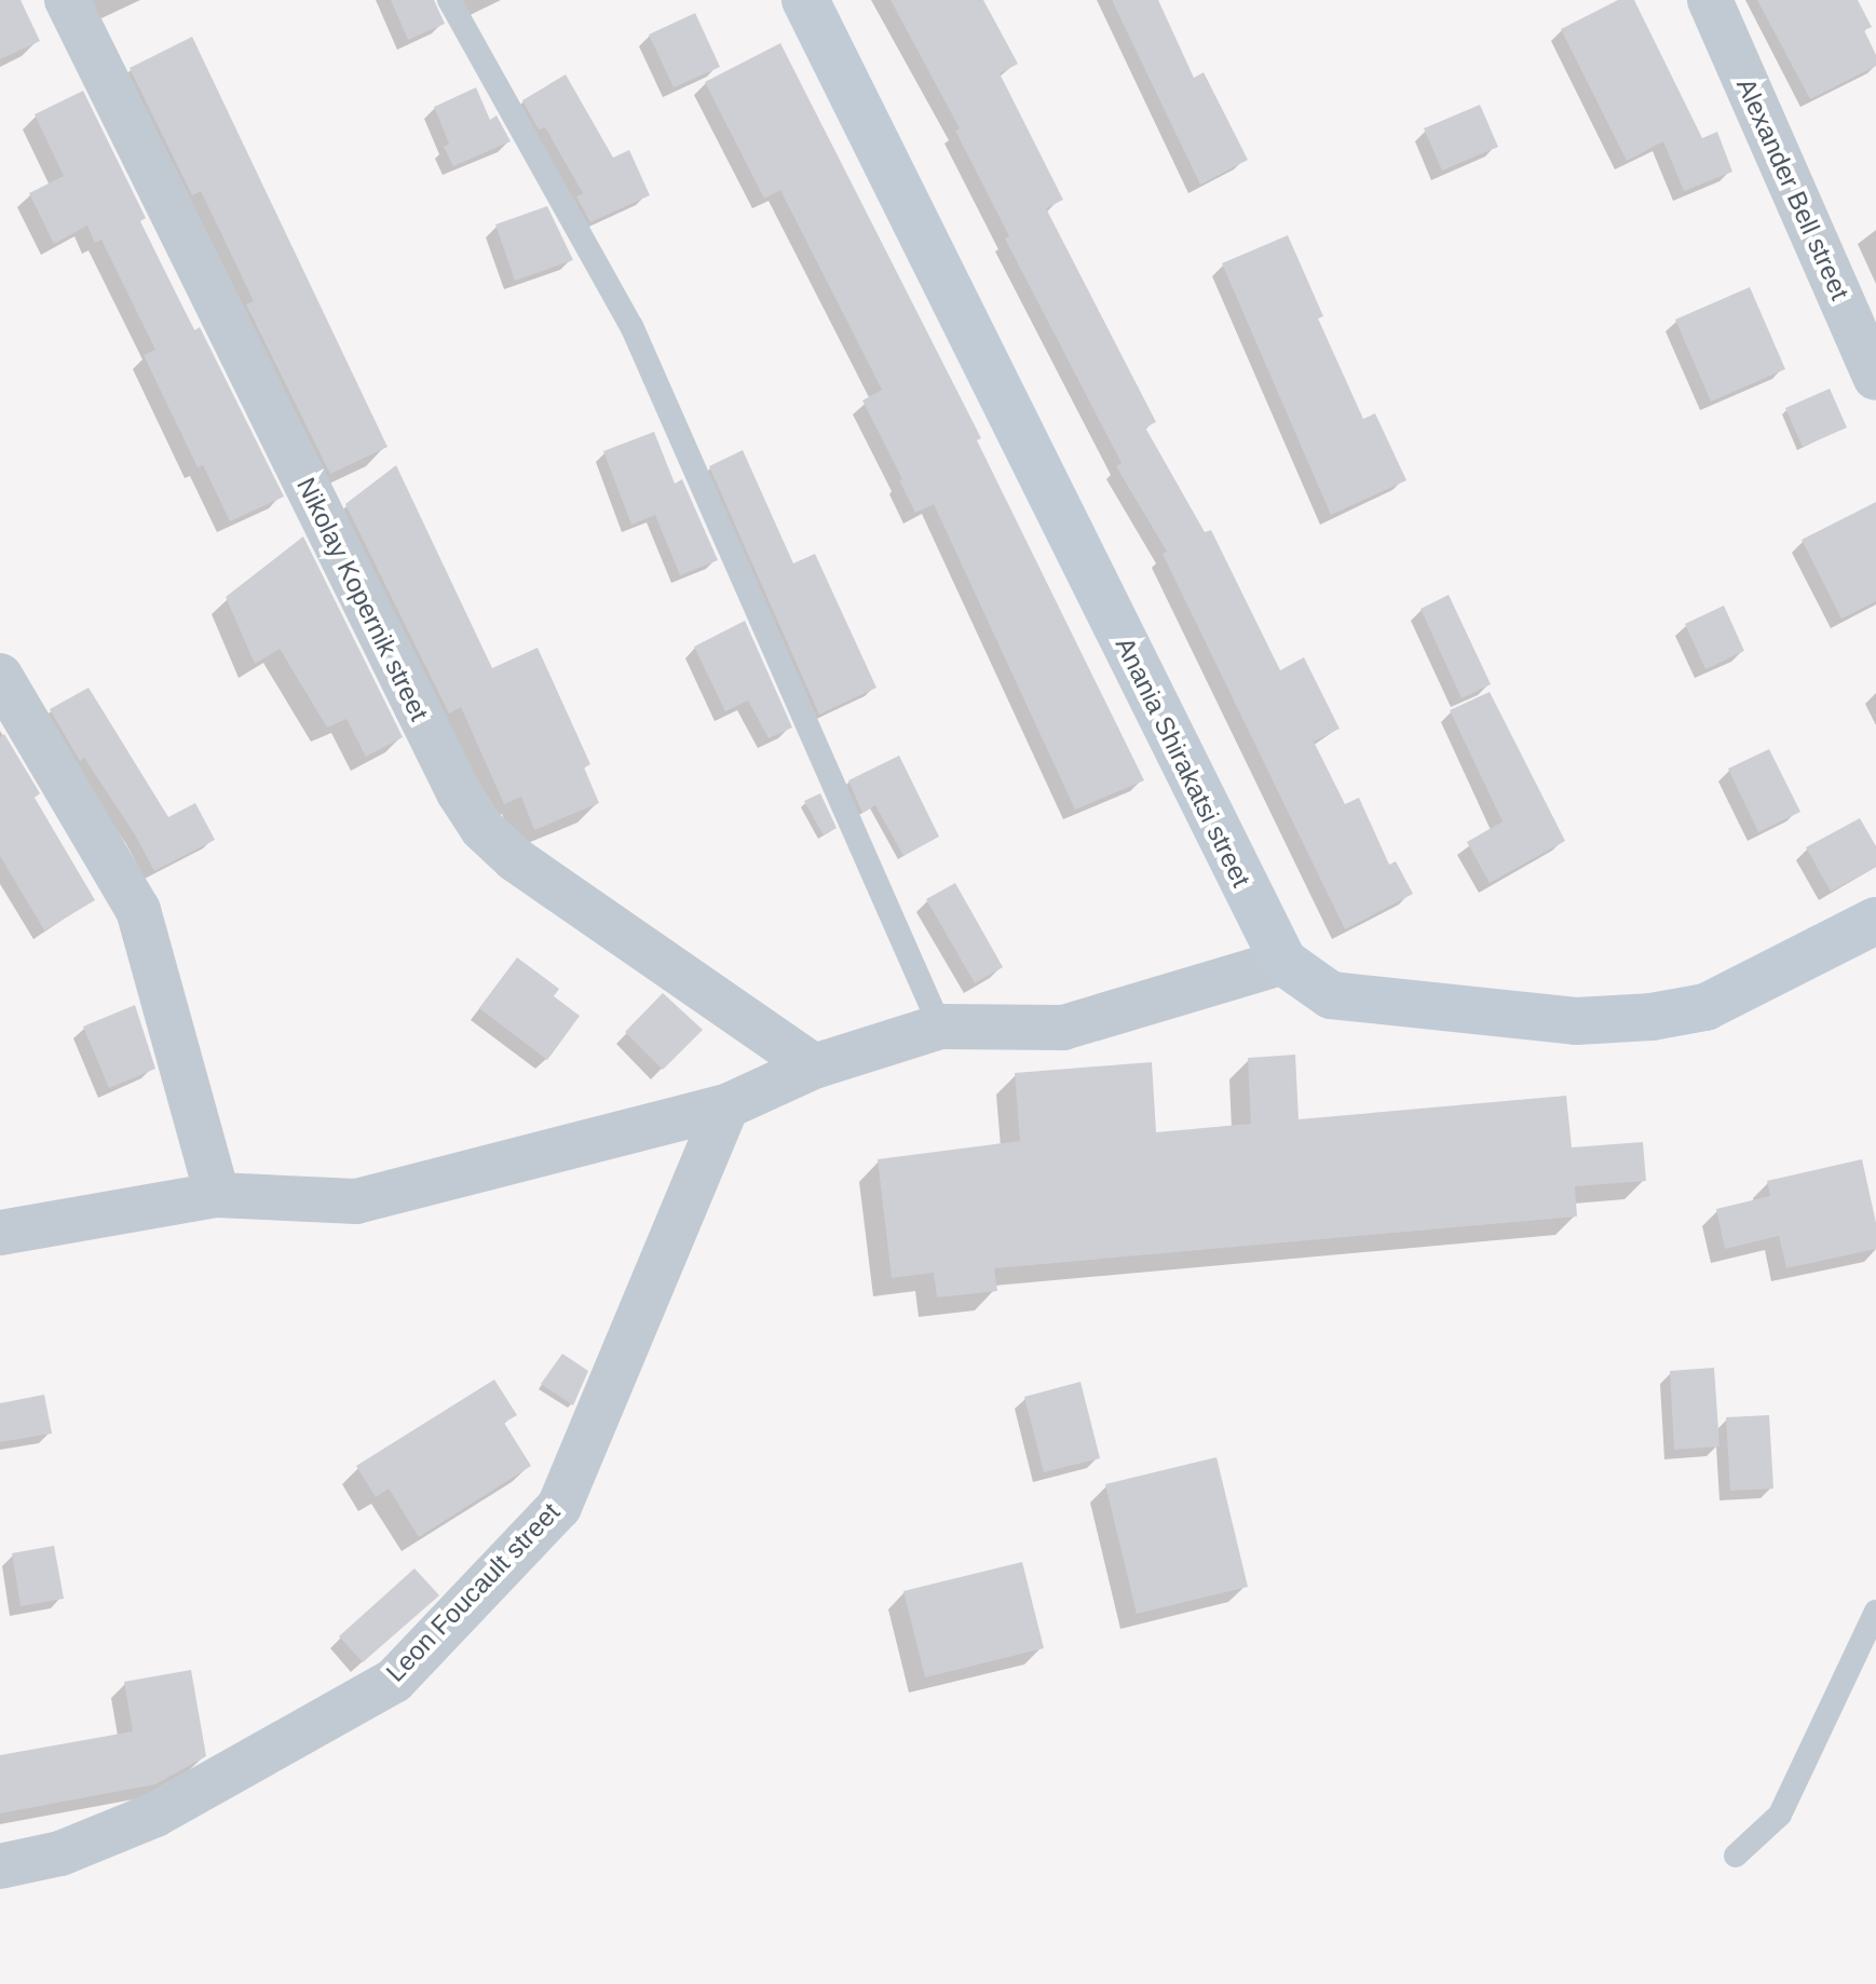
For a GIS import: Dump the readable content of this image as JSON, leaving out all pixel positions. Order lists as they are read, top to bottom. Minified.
{"streets":{"main road":["Anania Shirakatsi street"],"street":["Alexander Bell street","Nikolay Kopernik street","Leon Foucault street"]}}
